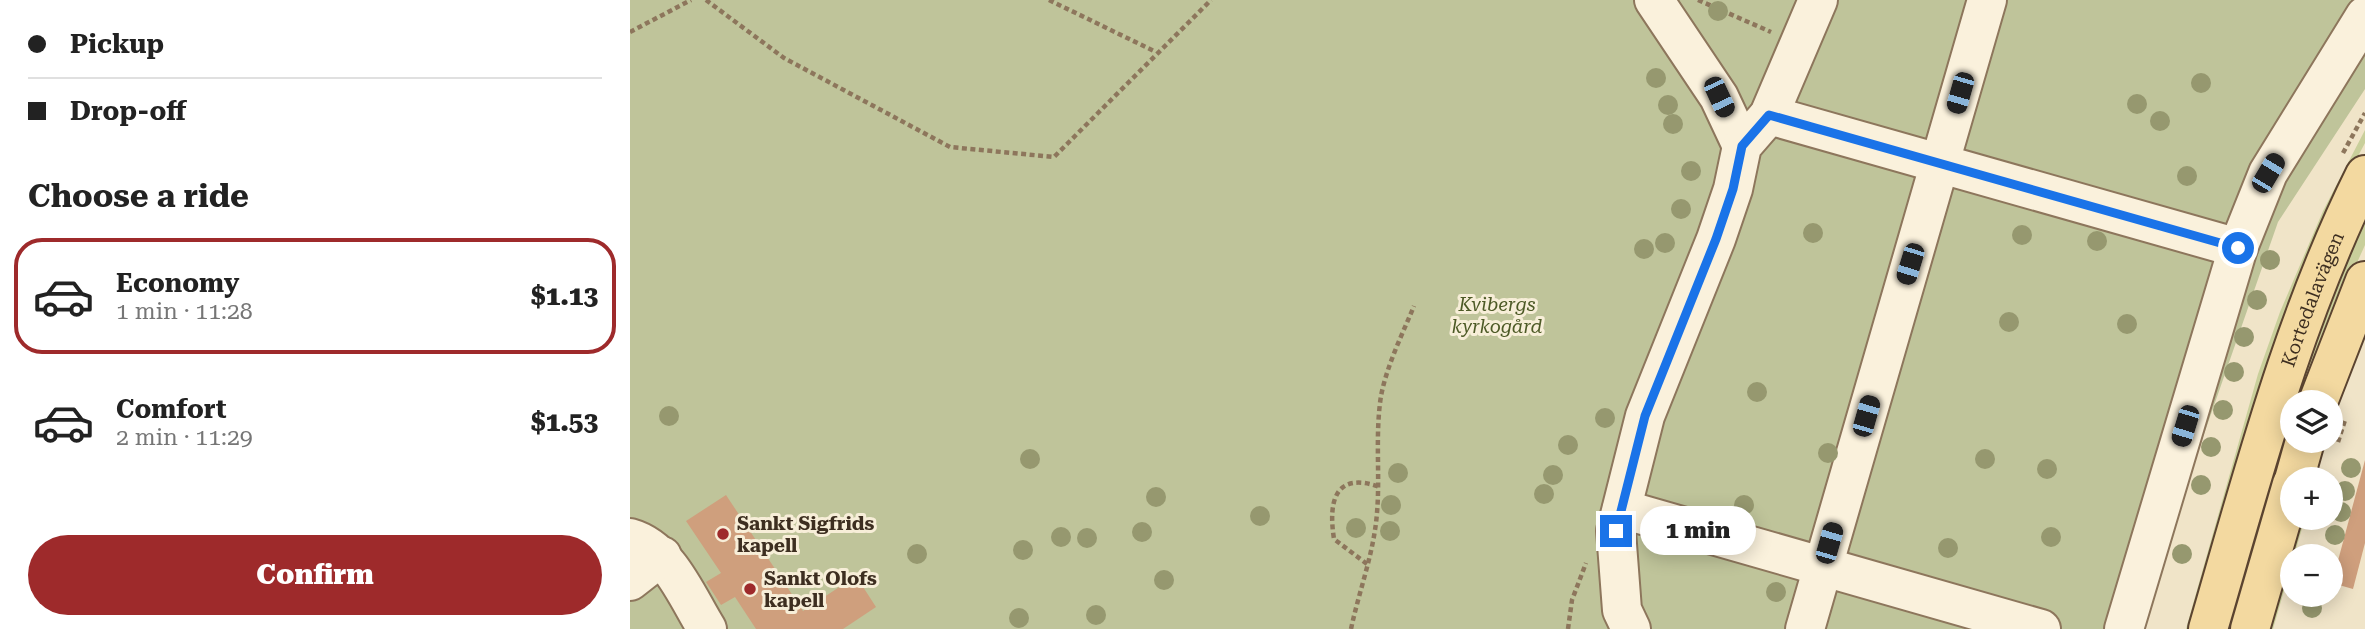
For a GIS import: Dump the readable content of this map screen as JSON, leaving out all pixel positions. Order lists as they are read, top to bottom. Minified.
{"streets":{"main road":["Kortedalavägen"]},"parks":["Kvibergs kyrkogård"],"places":["Sankt Sigfrids kapell","Sankt Olofs kapell"],"page":{"banner":["Pickup","Drop-off"],"heading":"Choose a ride","list":[{"name":"Economy","note":"1 min · 11:28","value":"$1.13"},{"name":"Comfort","note":"2 min · 11:29","value":"$1.53"}],"map_buttons":["+","−"],"bubble":"1 min","buttons":"Confirm"}}
